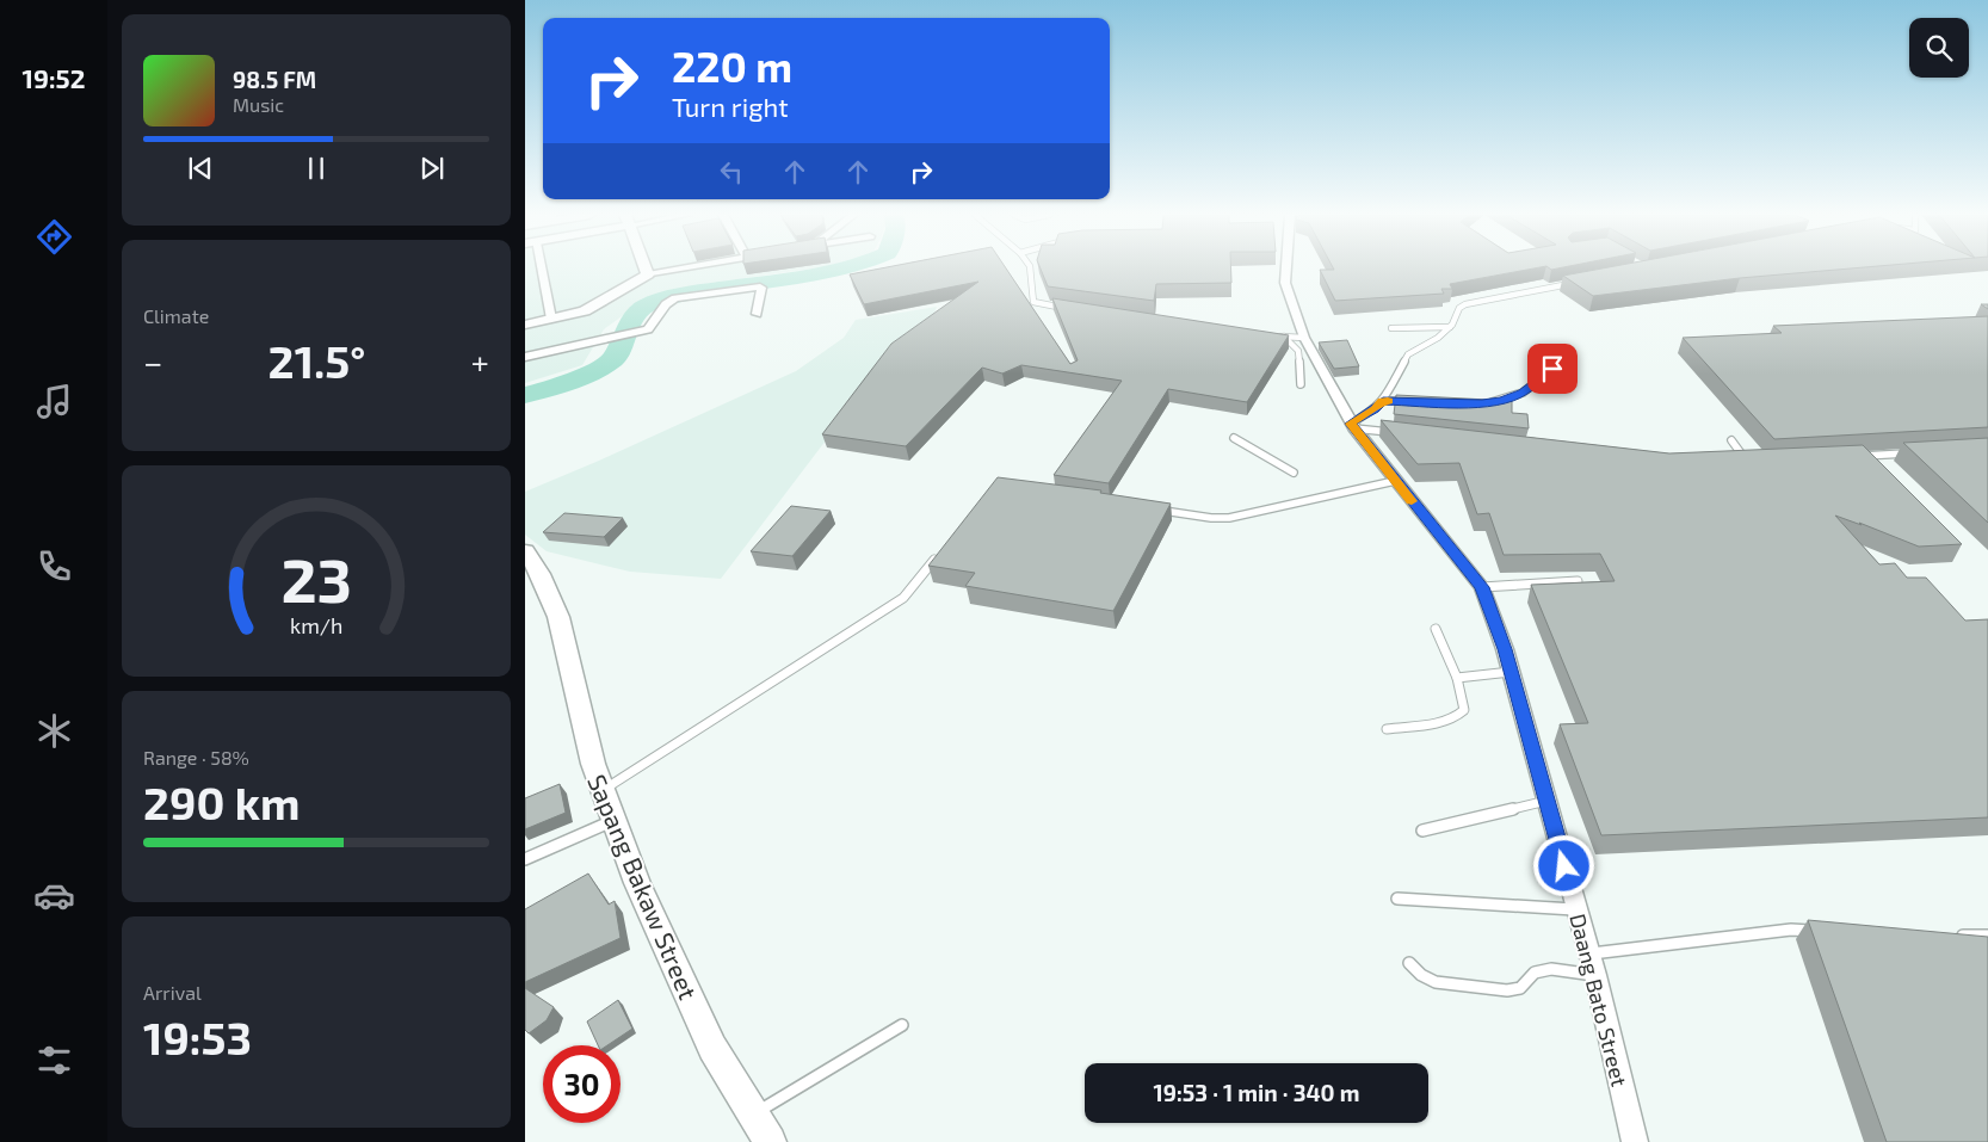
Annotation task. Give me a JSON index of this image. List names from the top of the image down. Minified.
{"streets":{"street":["Sapang Bakaw Street","Daang Bato Street"]},"page":{"tabs":"19:52","turn":["220 m","Turn right"],"song":["98.5 FM","Music"],"tile":["Climate",["Range · 58%","290 km"],["Arrival","19:53"]],"heat":["−","21.5°","+"],"limit":"30","trip":"19:53 · 1 min · 340 m","gauge":["23","km/h"]}}
